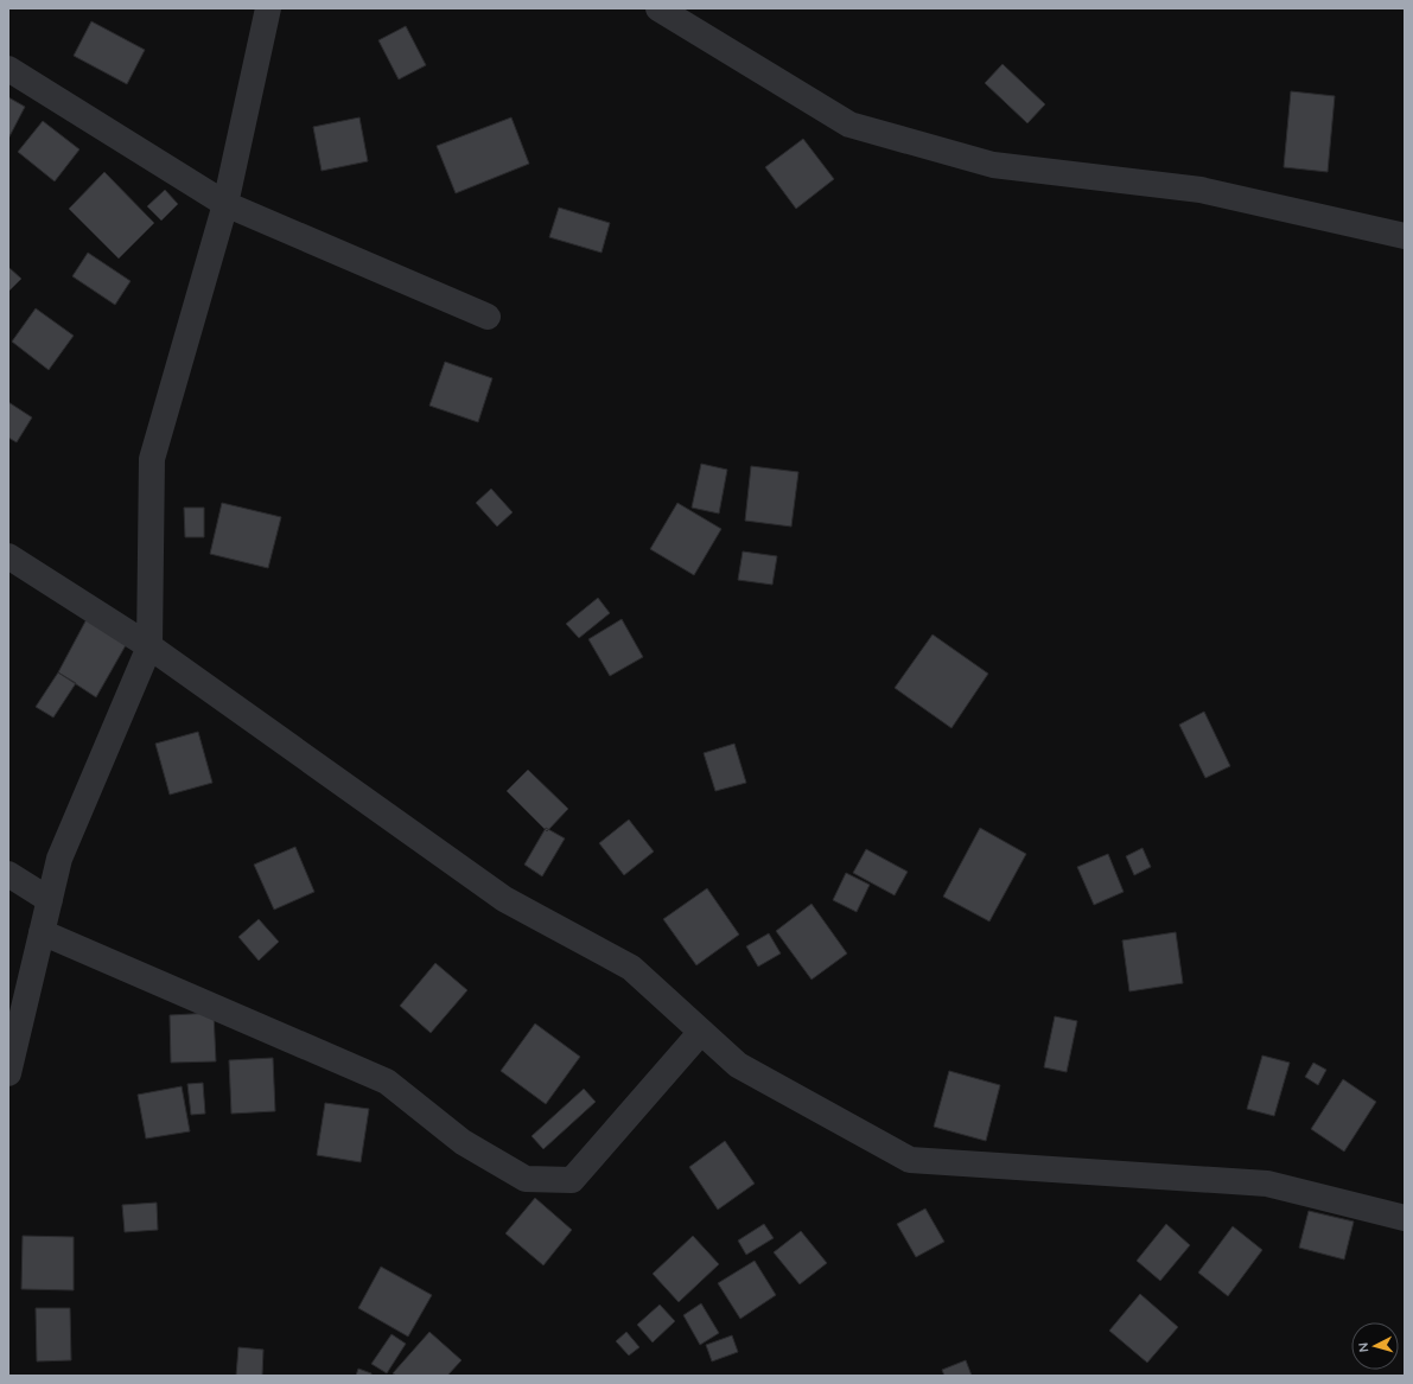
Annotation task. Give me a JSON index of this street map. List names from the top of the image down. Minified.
{"north":"left"}
